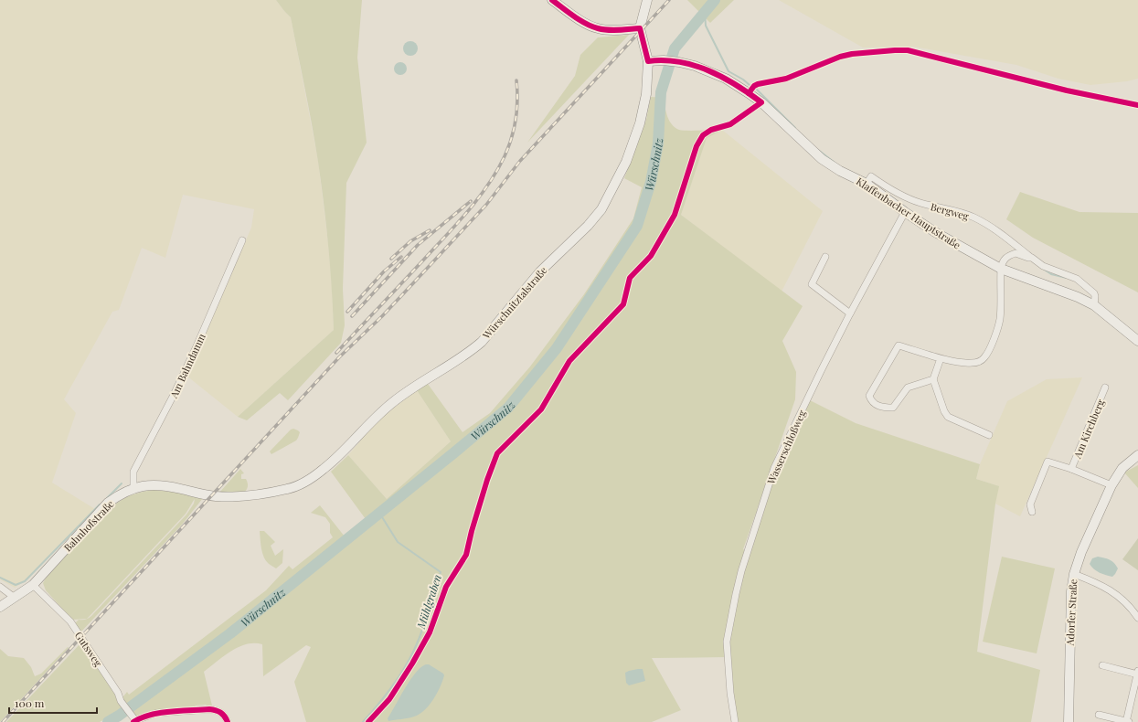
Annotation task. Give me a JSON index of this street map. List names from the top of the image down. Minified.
{"streets":{"main road":["Klaffenbacher Hauptstraße","Würschnitztalstraße","Bahnhofstraße","Adorfer Straße"],"street":["Bergweg","Am Bahndamm","Am Kirchberg","Wasserschloßweg","Gutsweg"]},"crossings":[["Bergweg","Klaffenbacher Hauptstraße"],["Klaffenbacher Hauptstraße","Würschnitztalstraße"],["Klaffenbacher Hauptstraße","Wasserschloßweg"],["Würschnitztalstraße","Bahnhofstraße"],["Am Bahndamm","Bahnhofstraße"],["Am Kirchberg","Adorfer Straße"],["Bahnhofstraße","Gutsweg"]],"water":["Würschnitz","Mühlgraben"],"scale_bar":"100 m"}
